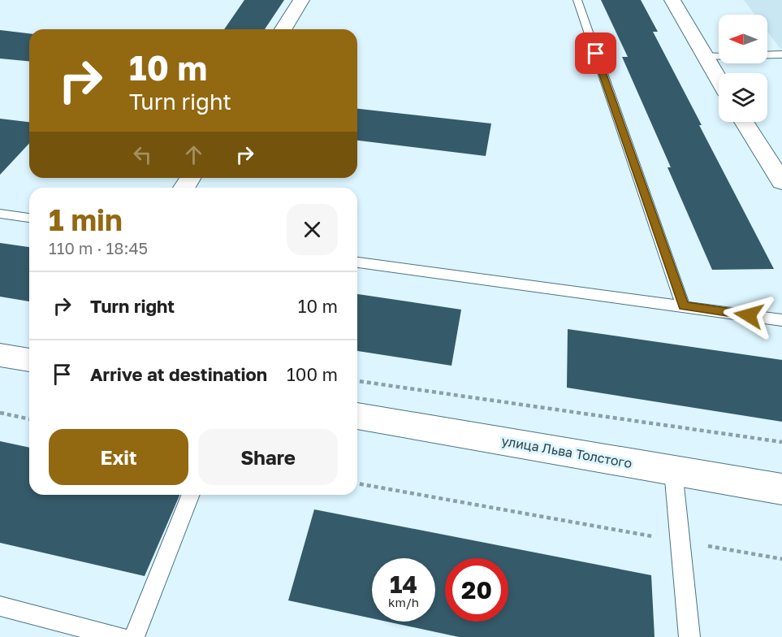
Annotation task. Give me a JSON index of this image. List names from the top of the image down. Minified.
{"streets":{"street":["улица Льва Толстого"]},"north":"left","page":{"turn":["10 m","Turn right"],"heading":["1 min","110 m · 18:45"],"list":[{"name":"Turn right","value":"10 m"},{"name":"Arrive at destination","value":"100 m"}],"buttons":["Exit","Share"],"speed":"14 km/h","limit":"20"}}
